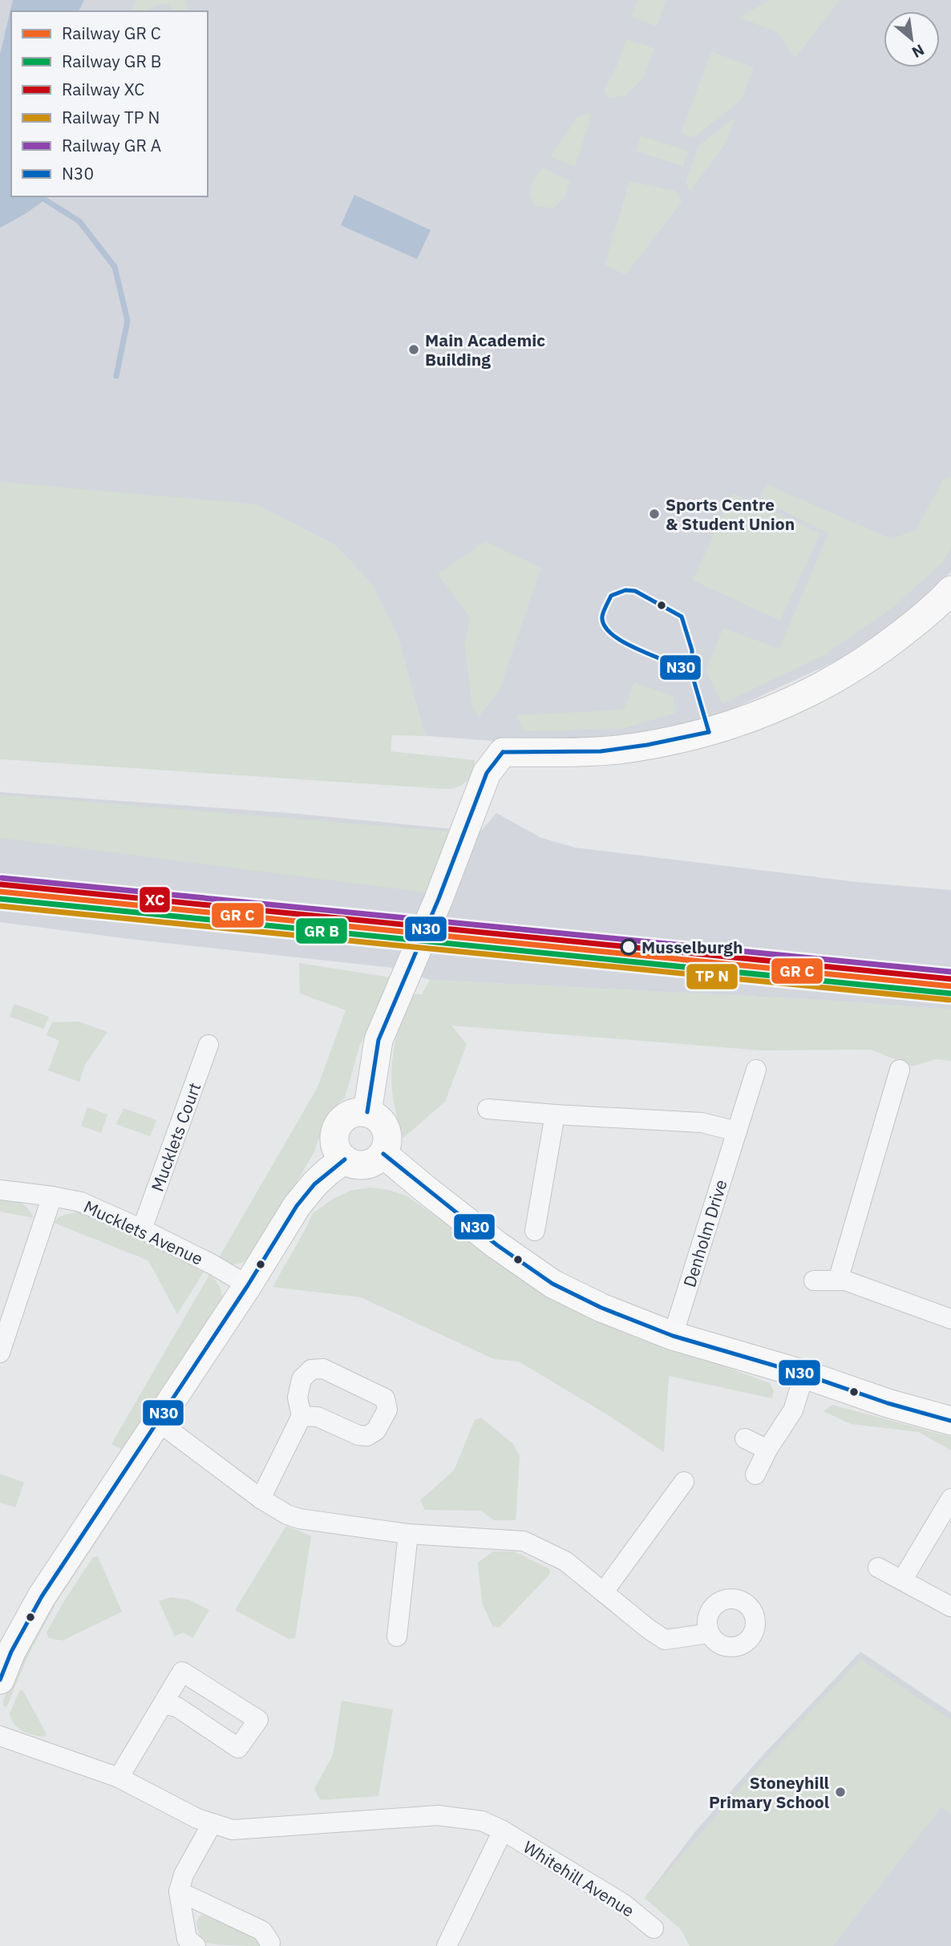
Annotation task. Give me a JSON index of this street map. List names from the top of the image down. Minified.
{"streets":{"street":["Mucklets Court","Mucklets Avenue","Denholm Drive","Whitehill Avenue"]},"crossings":[["Mucklets Court","Mucklets Avenue"]],"places":["Main Academic Building","Sports Centre & Student Union","Musselburgh","Stoneyhill Primary School"],"lines":["transit line N30","rail line XC"],"legend":["Railway GR C","Railway GR B","Railway XC","Railway TP N","Railway GR A","N30"],"north":"bottom right"}
